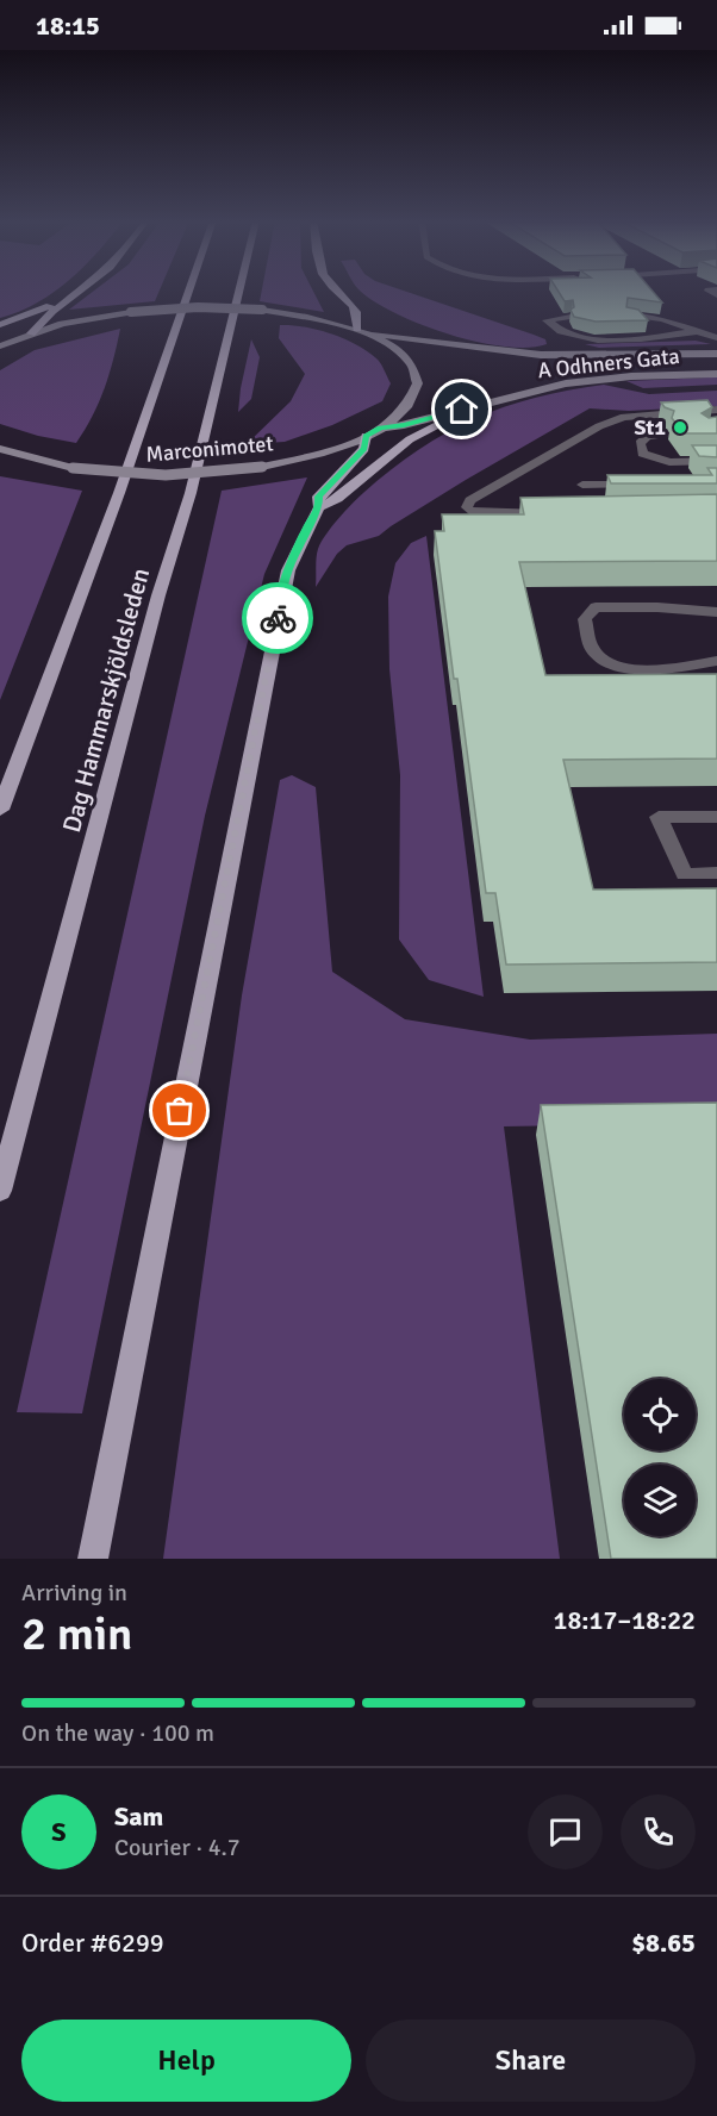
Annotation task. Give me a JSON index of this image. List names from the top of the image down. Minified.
{"streets":{"main road":["Dag Hammarskjöldsleden"],"street":["A Odhners Gata","Marconimotet"]},"crossings":[["A Odhners Gata","Marconimotet"]],"places":["St1"],"page":{"status":"18:15","heading":["2 min","Arriving in","18:17–18:22"],"panel":["Sam","Courier · 4.7","Order #6299","$8.65"],"bar":"On the way · 100 m","round":"S","buttons":["Help","Share"]}}
